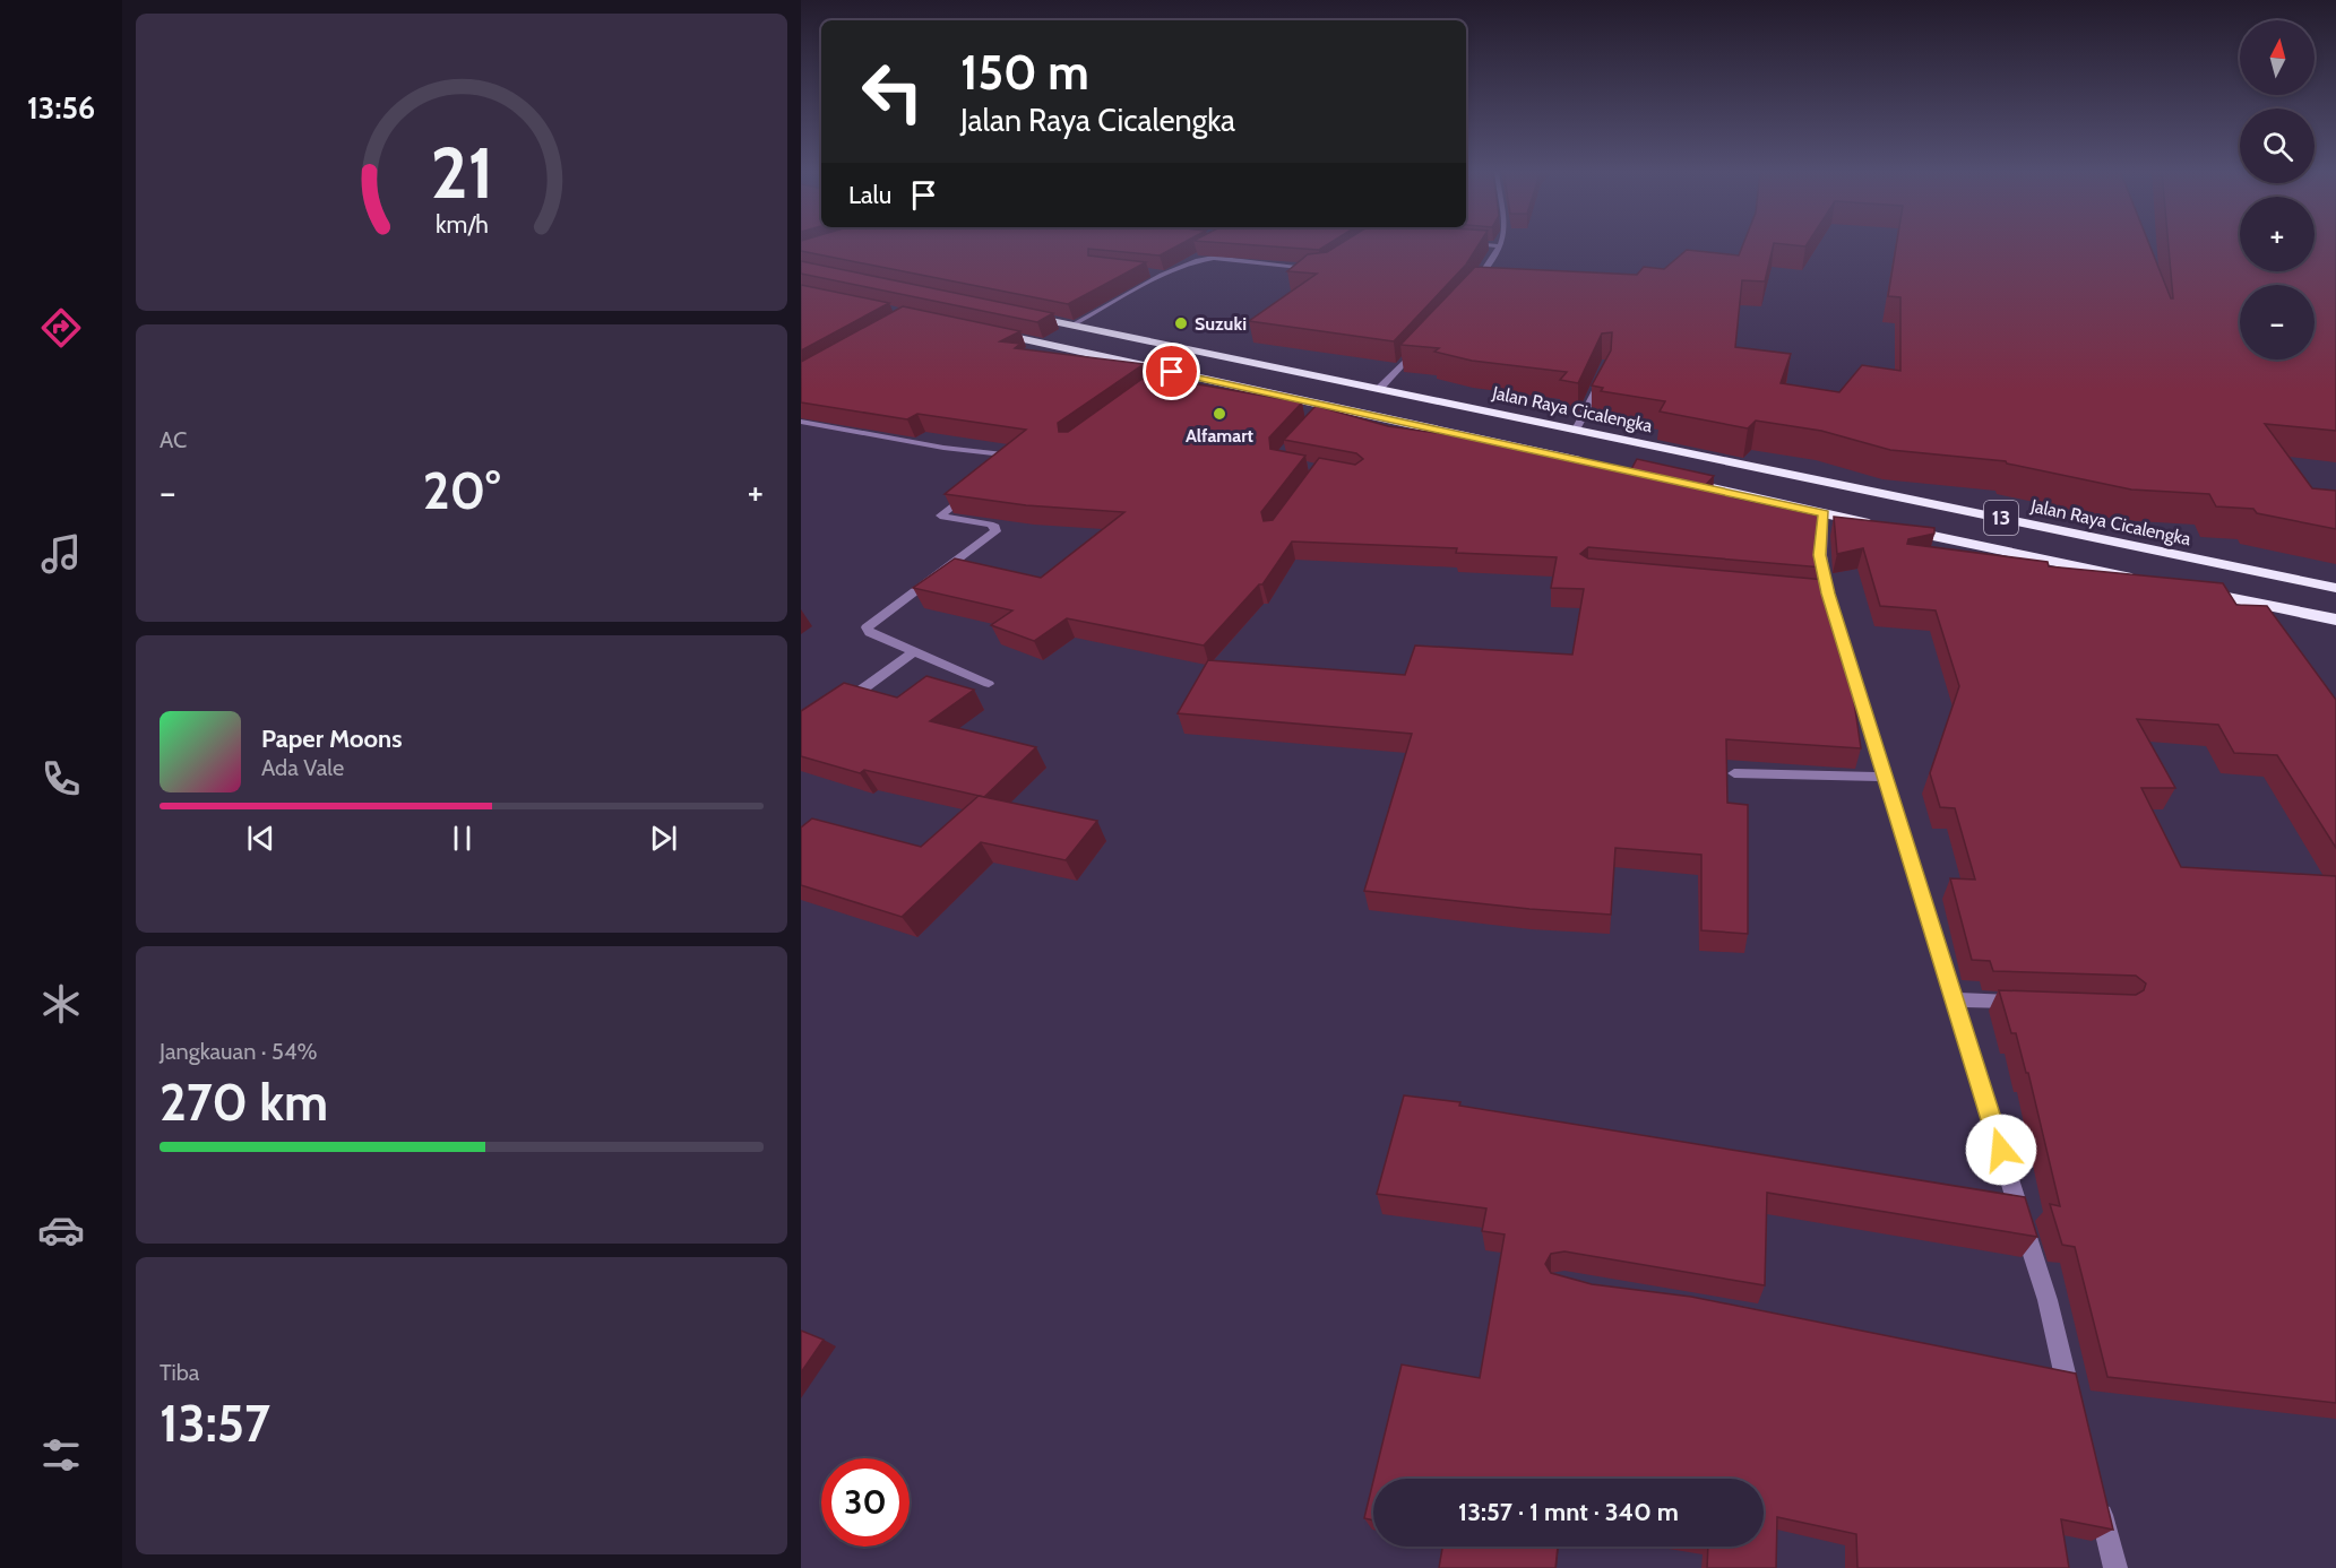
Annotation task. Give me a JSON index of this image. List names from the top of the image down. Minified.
{"streets":{"highway":["Jalan Raya Cicalengka","13"]},"places":["Suzuki","Alfamart"],"north":"top","page":{"tabs":"13:56","map_buttons":["+","−"],"turn":["150 m","Jalan Raya Cicalengka"],"then":"Lalu","tile":["AC",["Jangkauan · 54%","270 km"],["Tiba","13:57"]],"heat":["−","20°","+"],"song":["Paper Moons","Ada Vale"],"limit":"30","trip":"13:57 · 1 mnt · 340 m","gauge":["21","km/h"]}}
